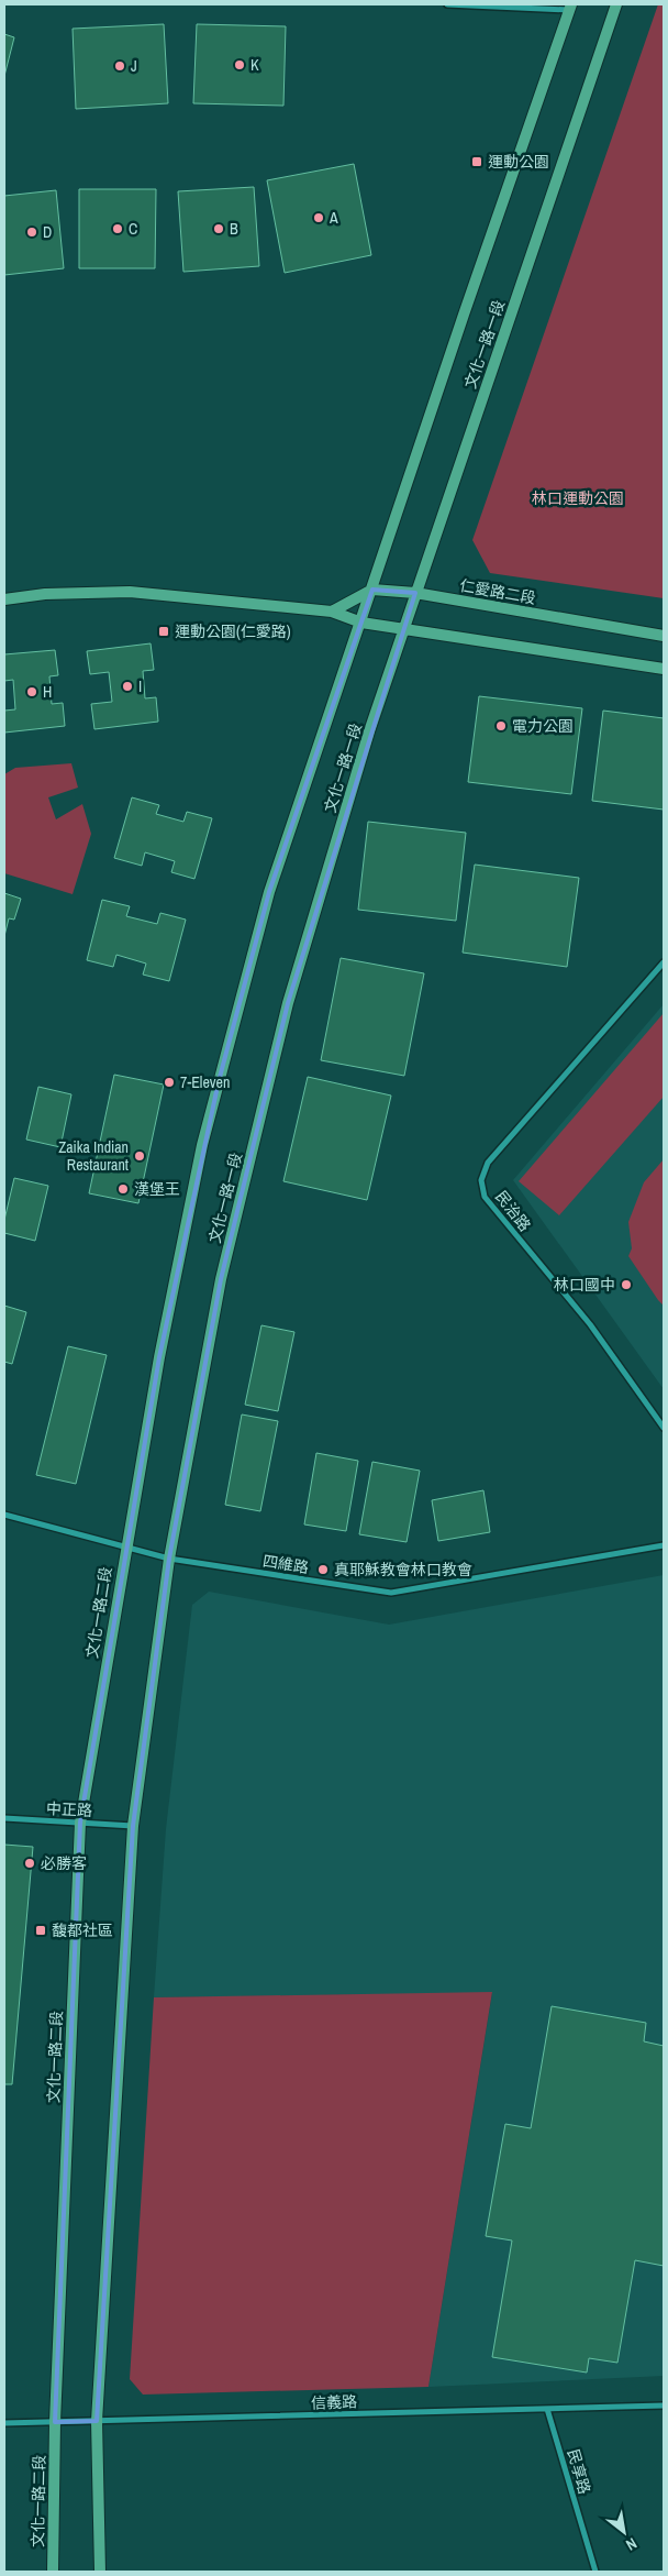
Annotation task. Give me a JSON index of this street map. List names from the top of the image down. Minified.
{"streets":{"main road":["文化一路一段","仁愛路二段","文化一路二段"],"street":["民治路","四維路","中正路","信義路","民享路"]},"crossings":[["文化一路一段","仁愛路二段"],["文化一路一段","四維路"],["文化一路一段","文化一路二段"],["四維路","文化一路二段"],["文化一路二段","中正路"],["文化一路二段","信義路"],["信義路","民享路"]],"parks":["林口運動公園"],"places":{"other":["K","J","A","C","B","D","I","H","電力公園","7-Eleven","Zaika Indian Restaurant","漢堡王","林口國中","真耶穌教會林口教會","必勝客"],"transit":["運動公園","運動公園(仁愛路)","馥都社區"]},"north":"bottom right"}
